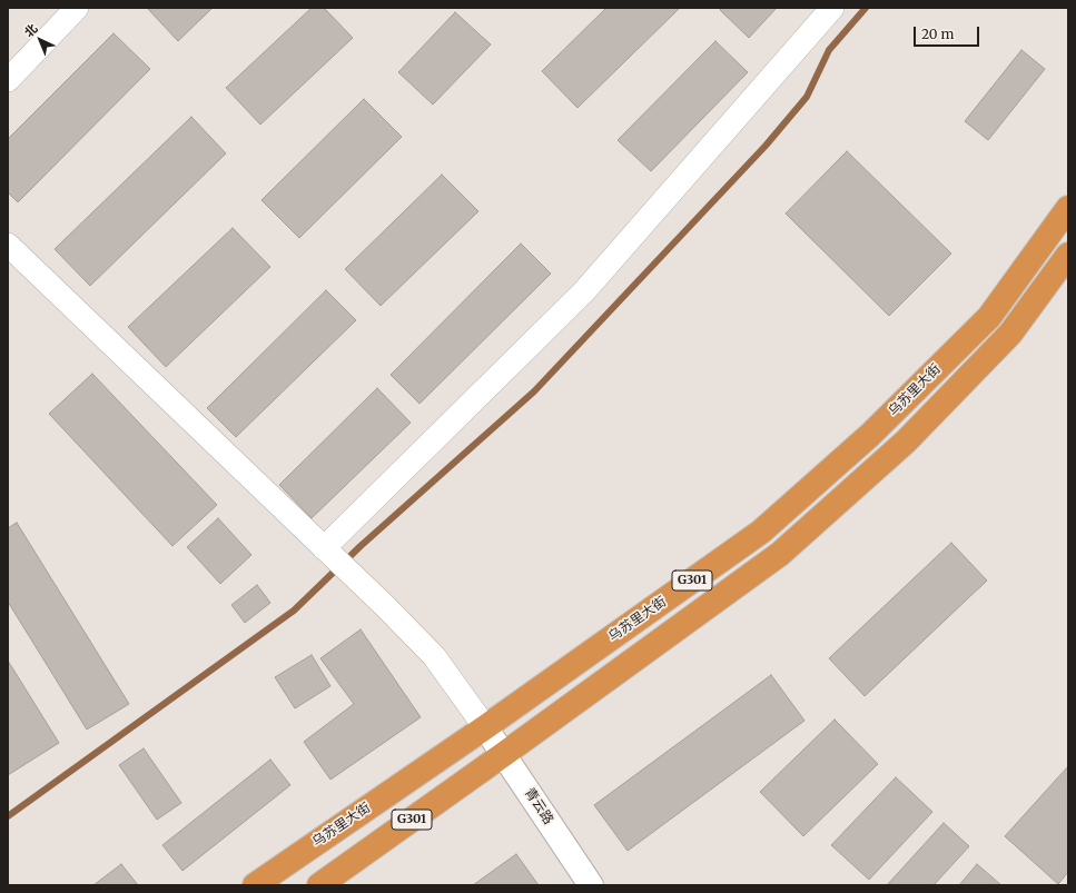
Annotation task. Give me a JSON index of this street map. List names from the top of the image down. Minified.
{"streets":{"highway":["乌苏里大街","G301"],"main road":["青云路"]},"crossings":[["乌苏里大街","青云路"],["G301","青云路"]],"scale_bar":"20 m","north":"top left"}
